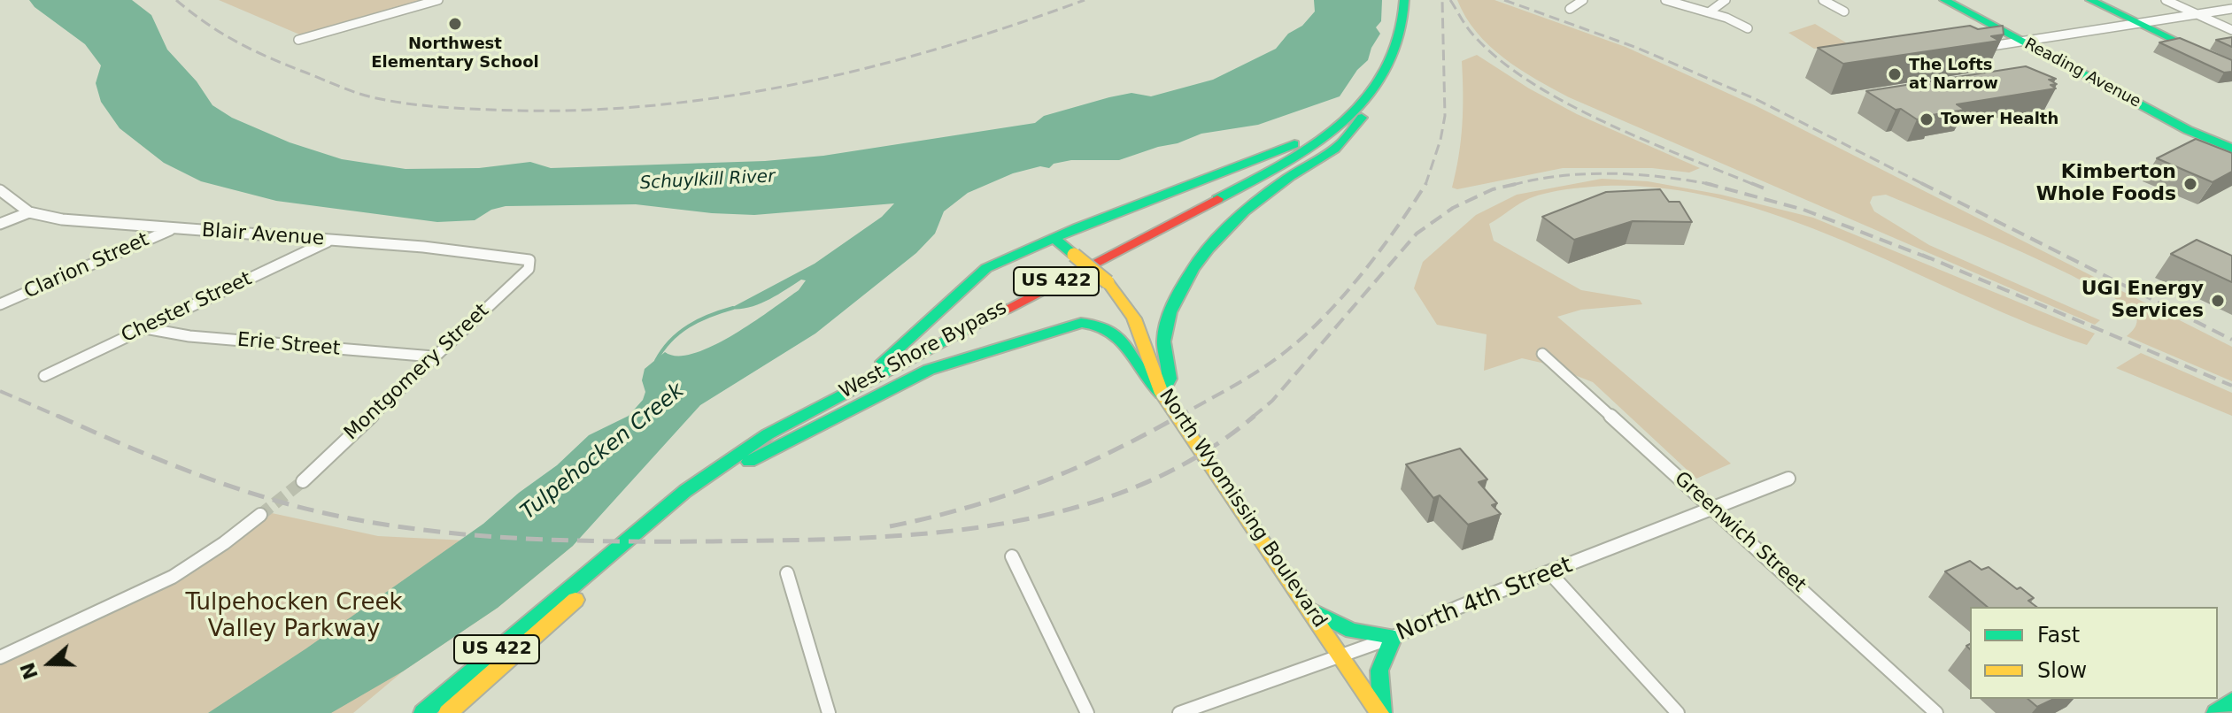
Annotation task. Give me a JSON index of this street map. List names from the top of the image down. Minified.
{"streets":{"main road":["Reading Avenue","US 422","West Shore Bypass","North Wyomissing Boulevard"],"street":["Blair Avenue","Clarion Street","Chester Street","Erie Street","Montgomery Street","Greenwich Street","North 4th Street"]},"crossings":[["Blair Avenue","Clarion Street"],["Blair Avenue","Chester Street"],["Blair Avenue","Montgomery Street"],["Chester Street","Erie Street"],["Erie Street","Montgomery Street"],["North Wyomissing Boulevard","North 4th Street"],["Greenwich Street","North 4th Street"]],"water":["Schuylkill River","Tulpehocken Creek"],"parks":["Tulpehocken Creek Valley Parkway"],"places":["Northwest Elementary School","The Lofts at Narrow","Tower Health","Kimberton Whole Foods","UGI Energy Services"],"legend":["Fast","Slow"],"north":"left"}
